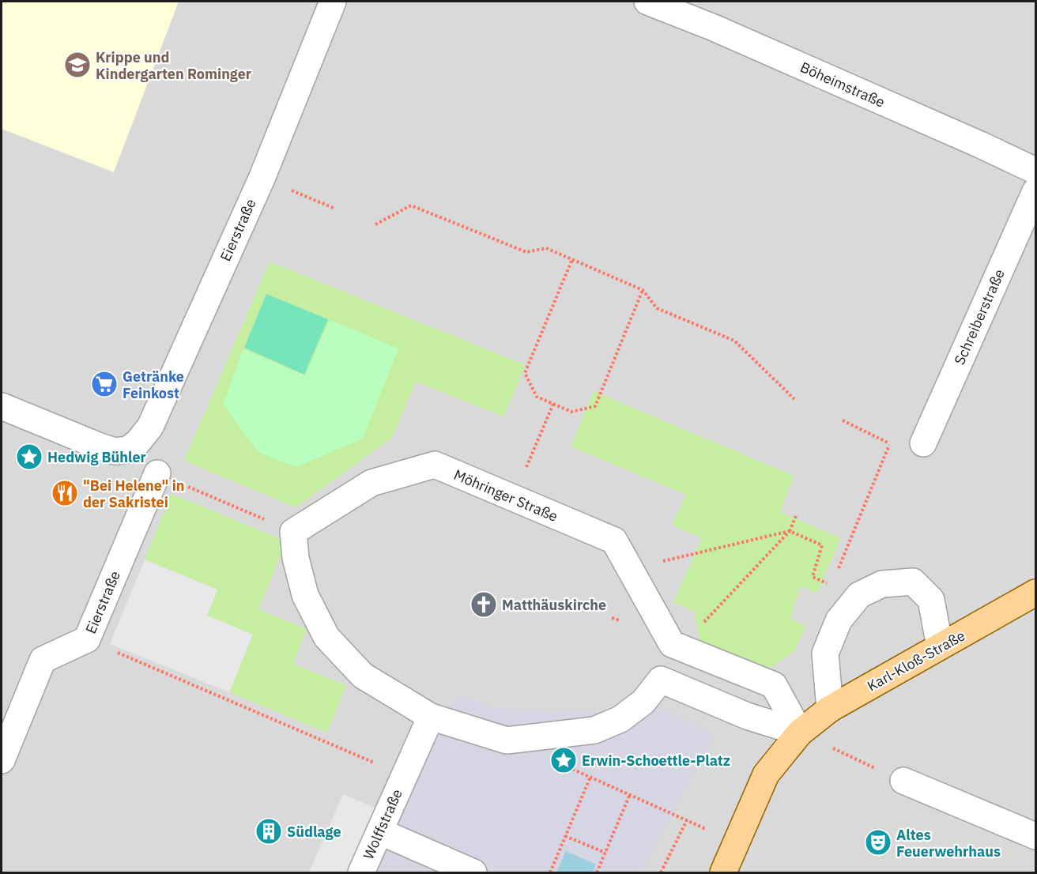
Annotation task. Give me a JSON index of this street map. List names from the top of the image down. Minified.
{"streets":{"main road":["Karl-Kloß-Straße"],"street":["Böheimstraße","Eierstraße","Schreiberstraße","Möhringer Straße","Wolffstraße"]},"places":{"school or university":["Krippe und Kindergarten Rominger"],"supermarket":["Getränke Feinkost"],"place":["Hedwig Bühler","Erwin-Schoettle-Platz"],"restaurant":["\"Bei Helene\" in der Sakristei"],"church":["Matthäuskirche"],"building":["Südlage"],"theatre":["Altes Feuerwehrhaus"]}}
